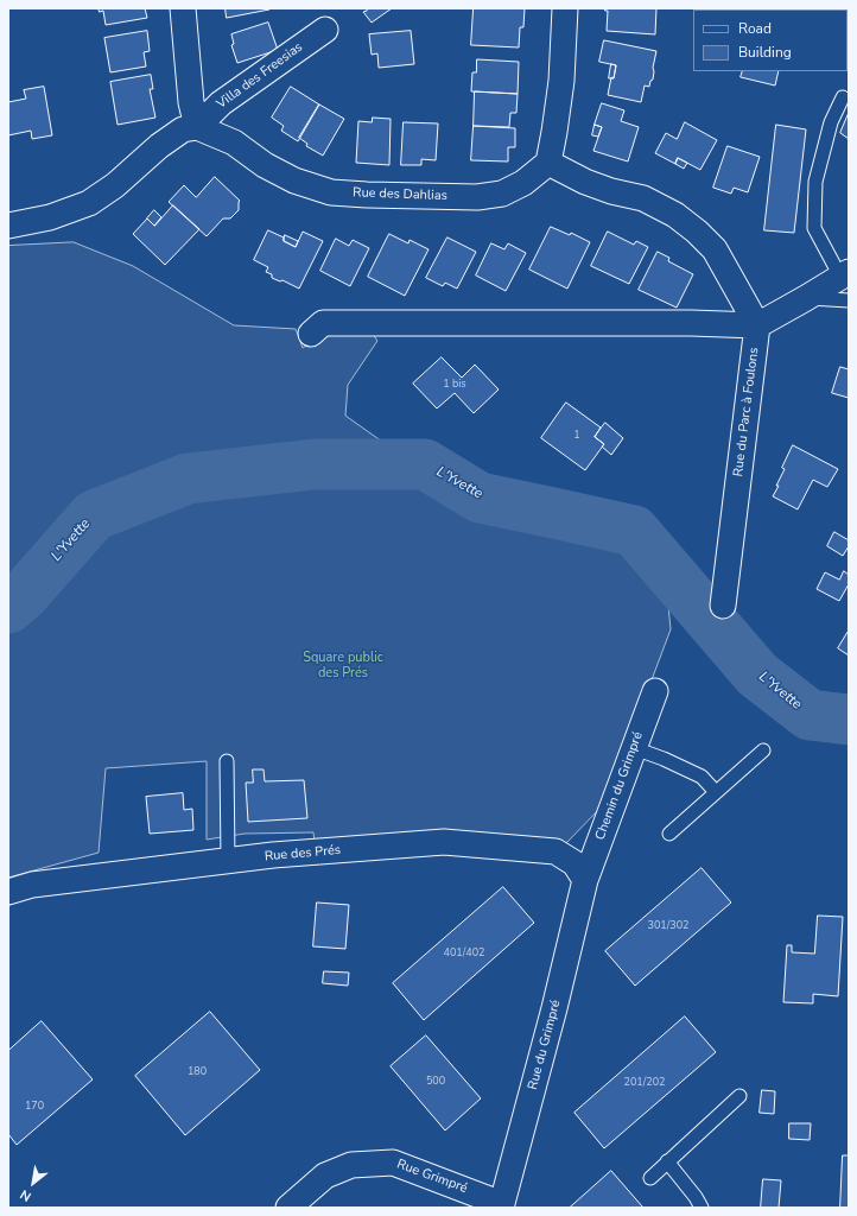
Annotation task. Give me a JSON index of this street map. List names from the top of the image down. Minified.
{"streets":{"street":["Villa des Freesias","Rue des Dahlias","Rue du Parc à Foulons","Chemin du Grimpré","Rue des Prés","Rue du Grimpré","Rue Grimpré"]},"crossings":[["Villa des Freesias","Rue des Dahlias"],["Chemin du Grimpré","Rue des Prés"],["Chemin du Grimpré","Rue du Grimpré"],["Rue des Prés","Rue du Grimpré"],["Rue du Grimpré","Rue Grimpré"]],"water":["L'Yvette"],"parks":["Square public des Prés"],"house_numbers":["1 bis","1","301/302","401/402","180","500","201/202","170"],"legend":["Road","Building"],"north":"bottom left"}
